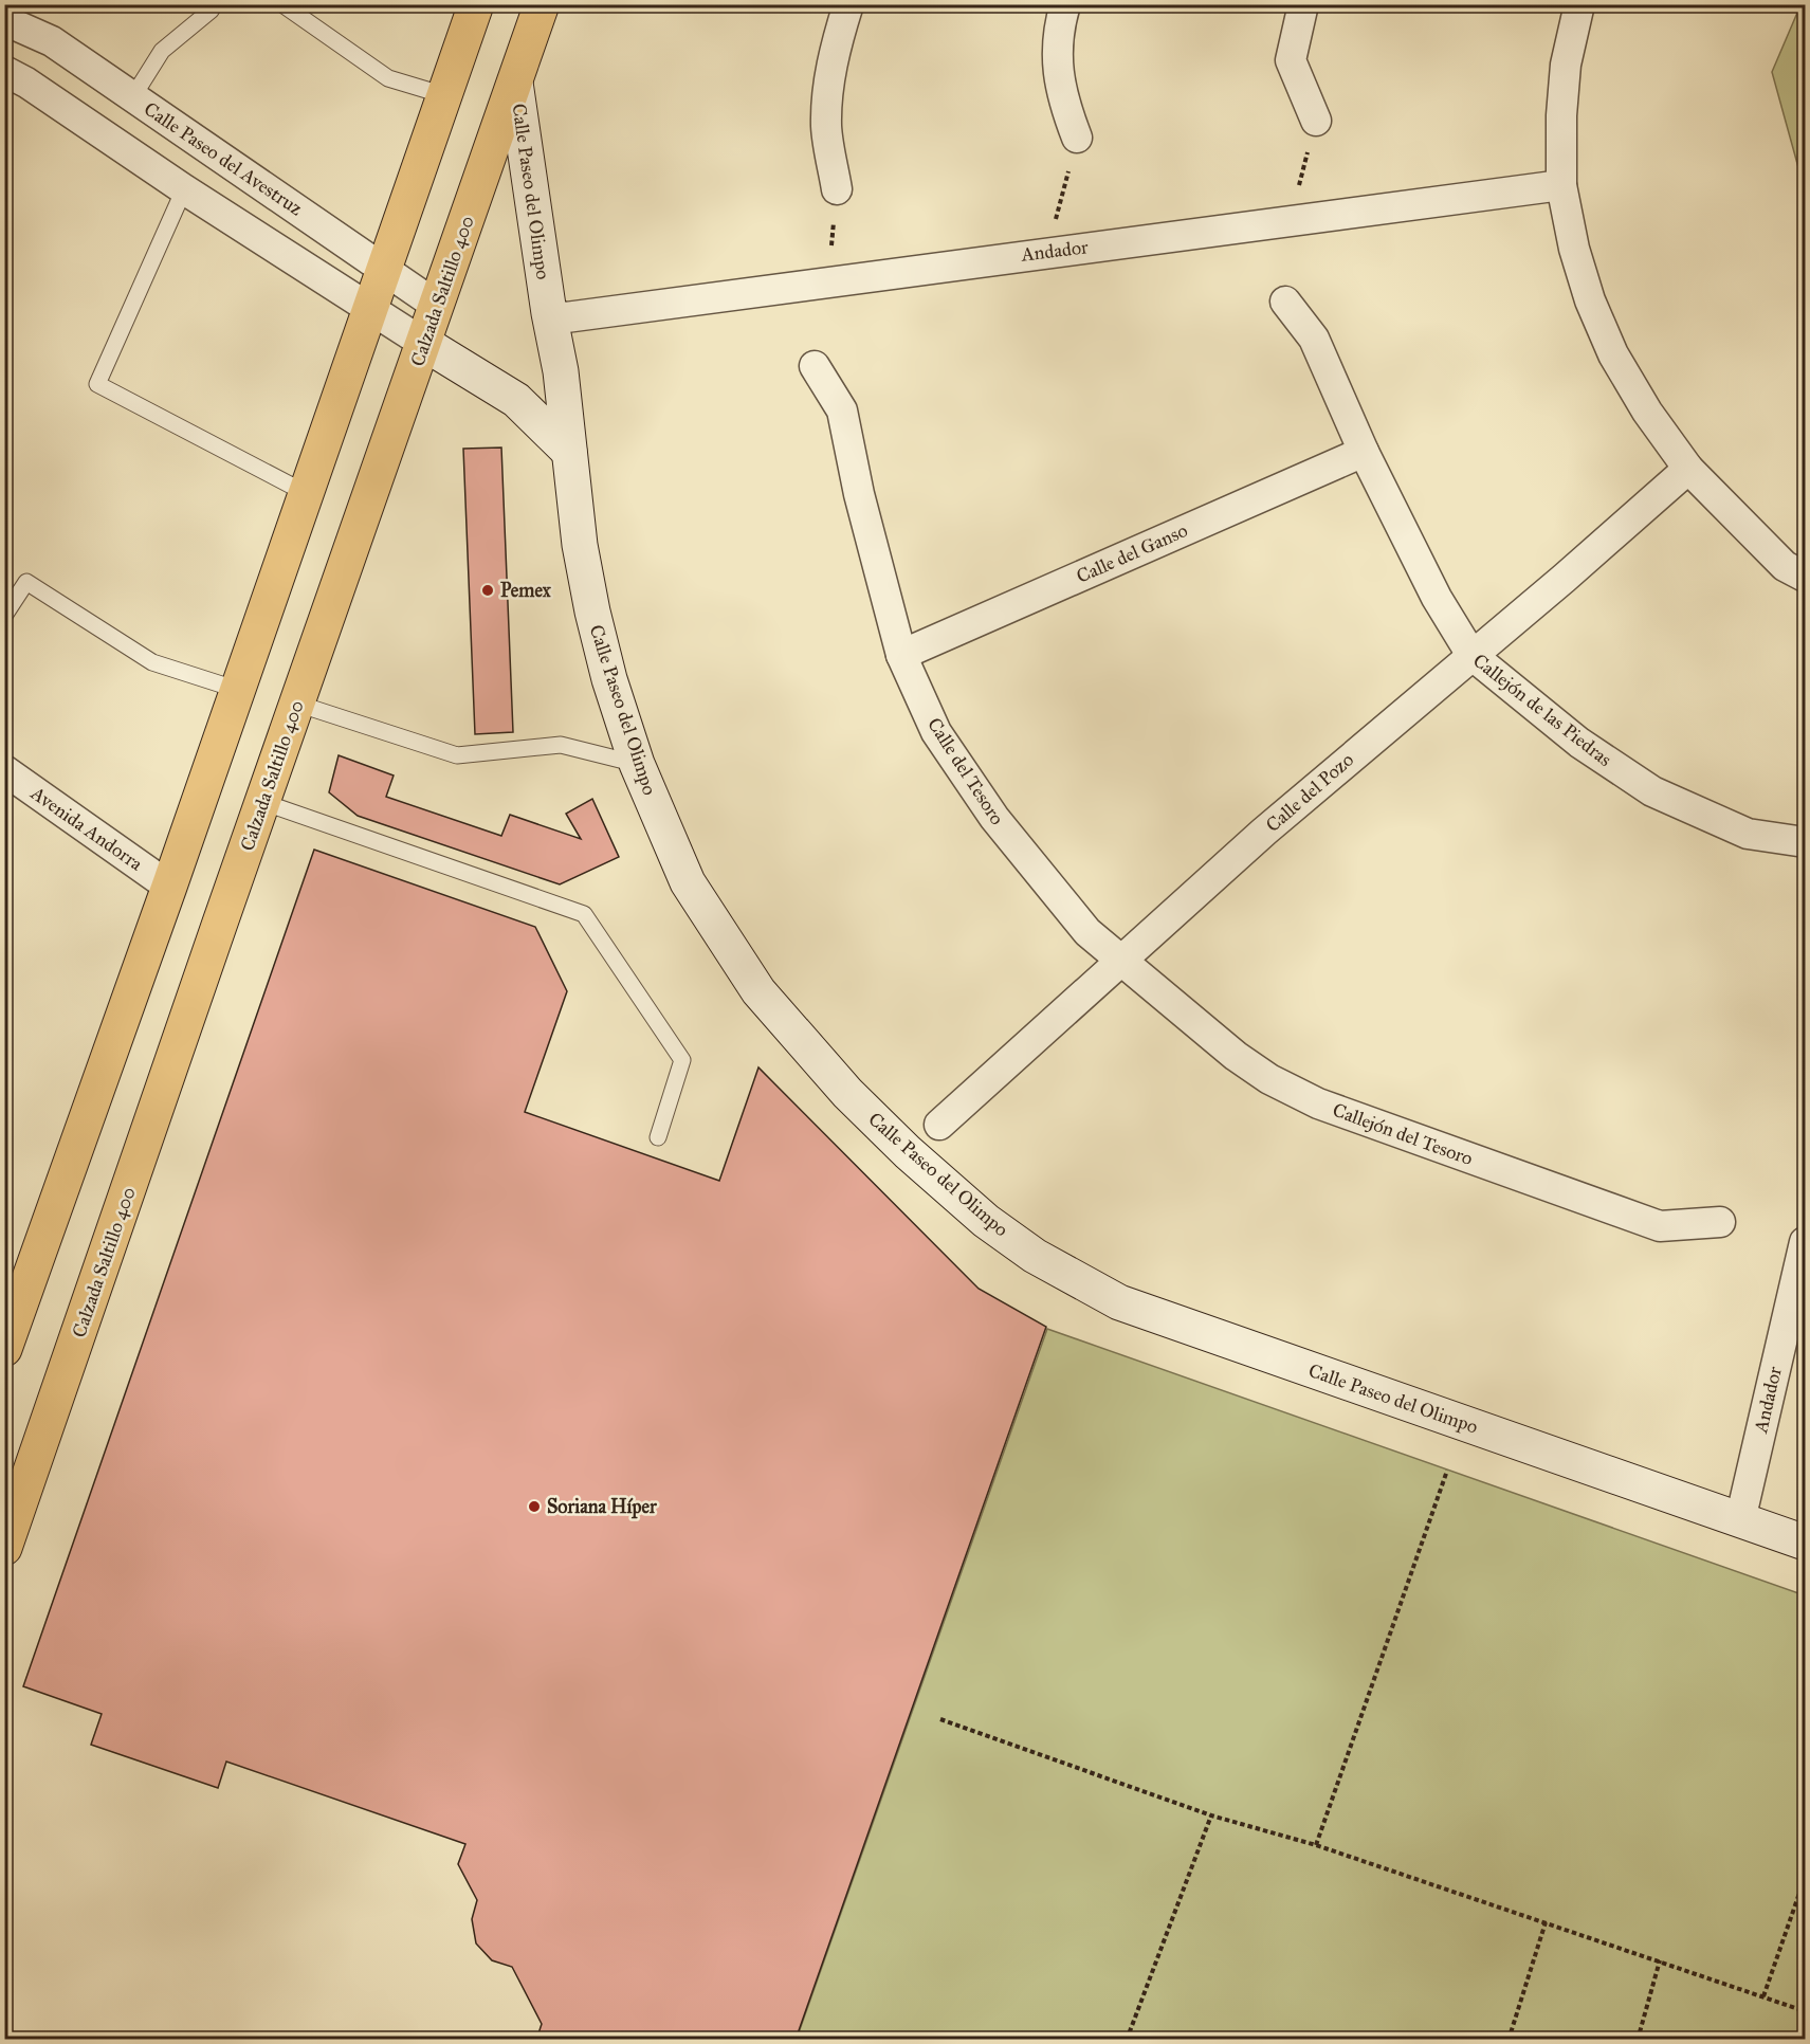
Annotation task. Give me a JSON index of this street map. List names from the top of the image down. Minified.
{"streets":{"main road":["Calle Paseo del Olimpo","Calzada Saltillo 400"],"street":["Calle Paseo del Avestruz","Andador","Calle del Ganso","Callejón de las Piedras","Calle del Tesoro","Calle del Pozo","Avenida Andorra","Callejón del Tesoro"]},"crossings":[["Calle Paseo del Avestruz","Calzada Saltillo 400"],["Calle Paseo del Olimpo","Andador"],["Calle Paseo del Olimpo","Calzada Saltillo 400"],["Calle del Ganso","Callejón de las Piedras"],["Calle del Ganso","Calle del Tesoro"],["Callejón de las Piedras","Calle del Pozo"],["Calle del Tesoro","Calle del Pozo"],["Calle del Tesoro","Callejón del Tesoro"],["Calle del Pozo","Callejón del Tesoro"]],"places":["Pemex","Soriana Híper"]}
